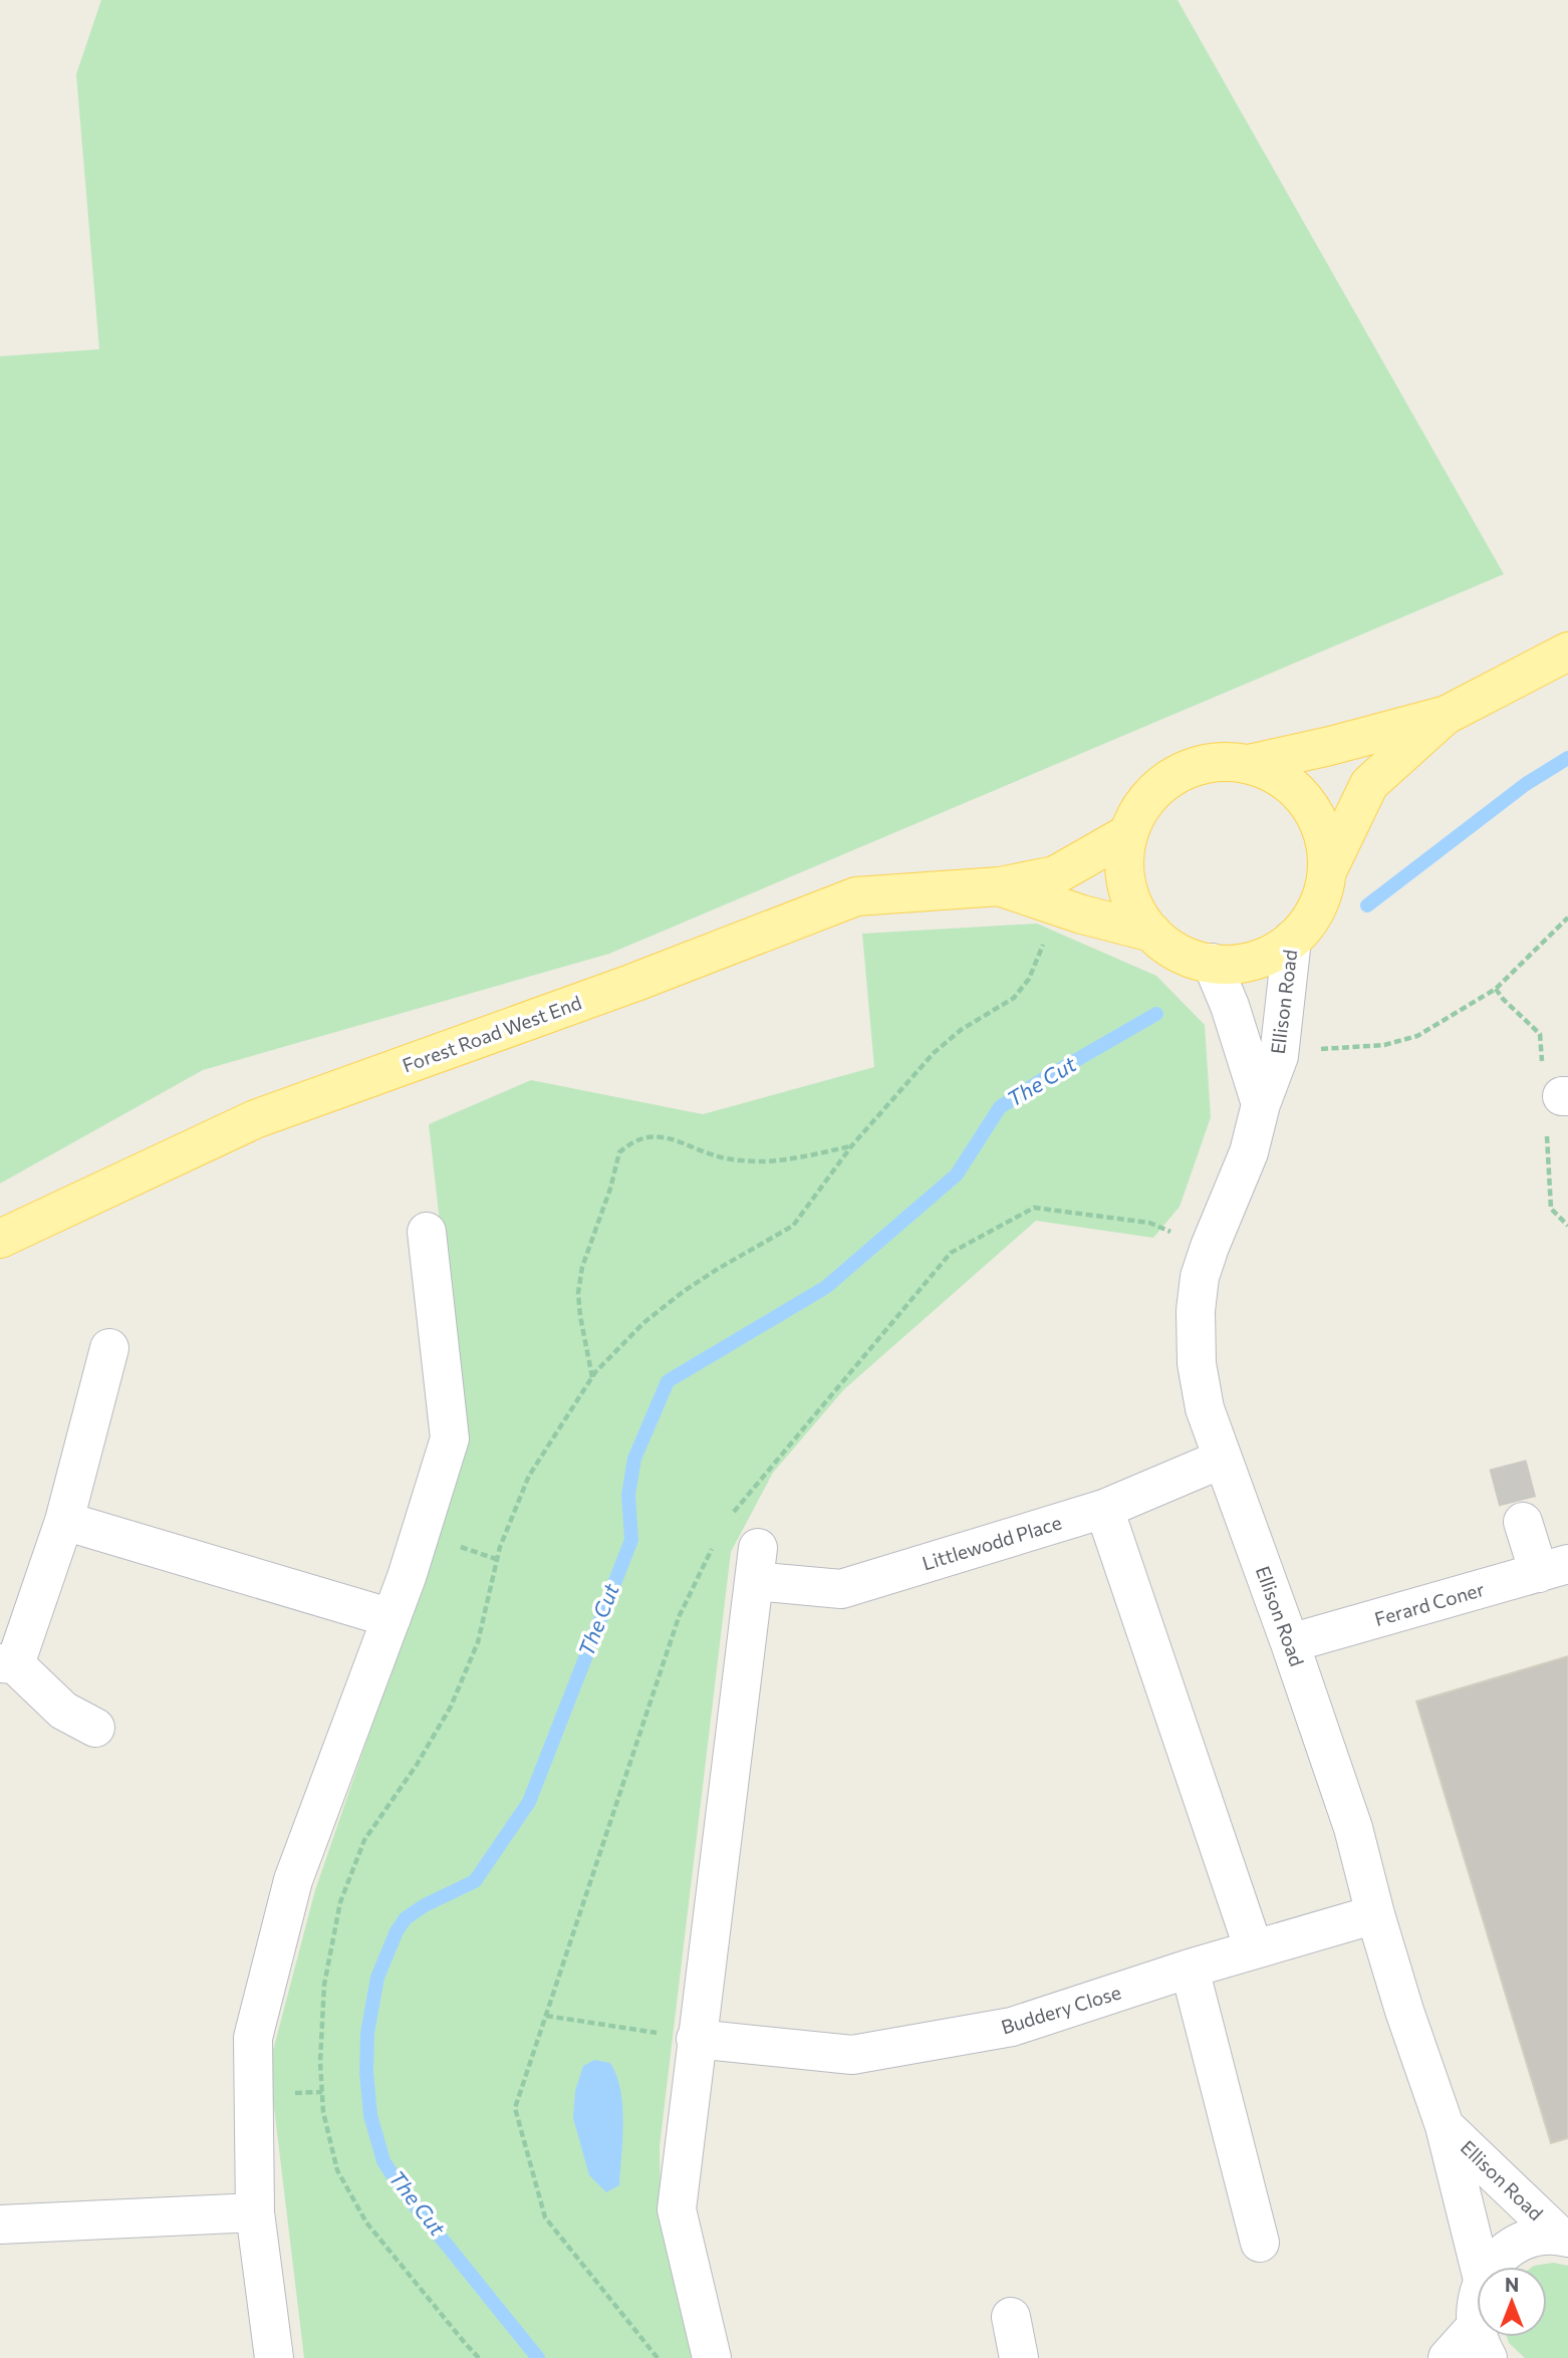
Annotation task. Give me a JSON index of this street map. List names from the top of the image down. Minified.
{"streets":{"main road":["Forest Road West End"],"street":["Ellison Road","Littlewodd Place","Ferard Coner","Buddery Close"]},"crossings":[["Ellison Road","Forest Road West End"],["Ellison Road","Littlewodd Place"],["Ellison Road","Ferard Coner"],["Ellison Road","Buddery Close"],["Littlewodd Place","Buddery Close"]],"water":["The Cut"],"north":"top"}
